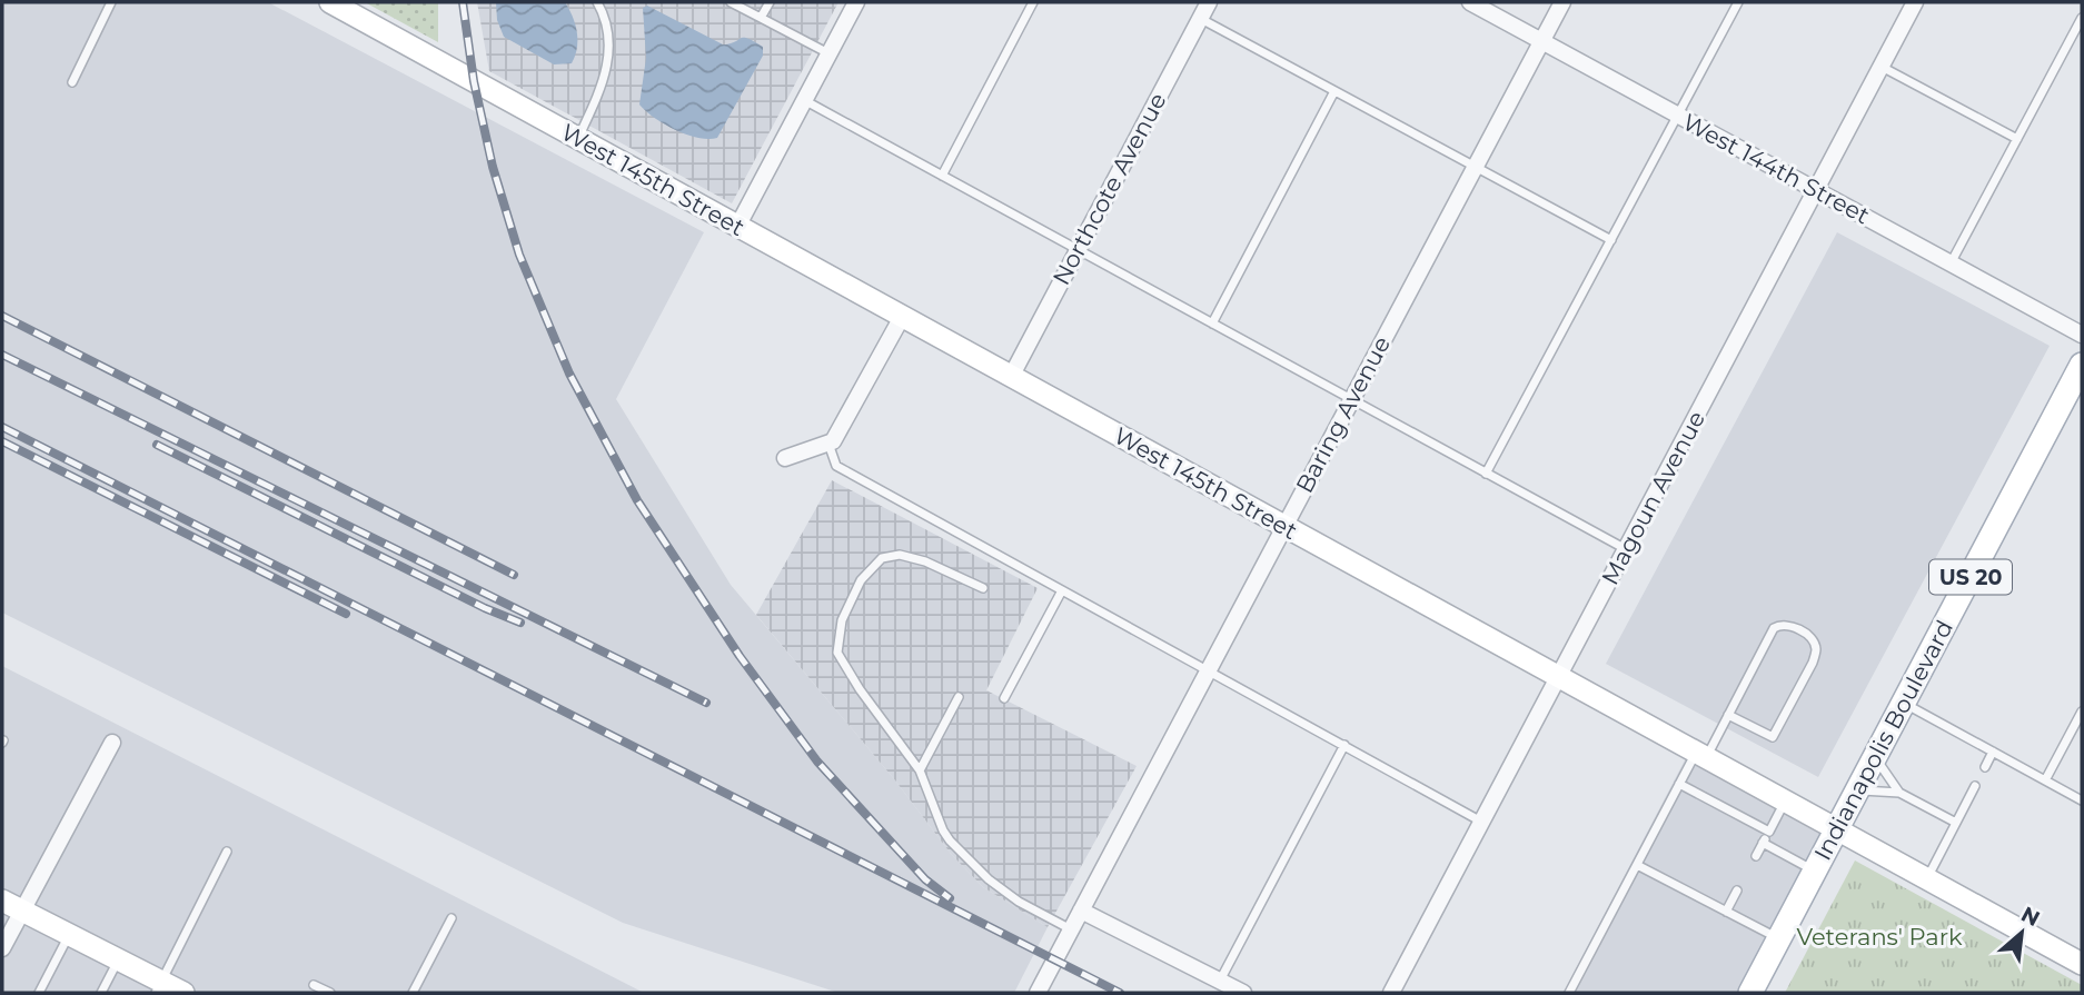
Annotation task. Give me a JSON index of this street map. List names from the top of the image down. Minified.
{"streets":{"main road":["US 20","Indianapolis Boulevard"],"street":["West 144th Street","West 145th Street","Northcote Avenue","Baring Avenue","Magoun Avenue"]},"crossings":[["West 144th Street","Baring Avenue"],["West 144th Street","Magoun Avenue"],["West 145th Street","Northcote Avenue"],["West 145th Street","Baring Avenue"],["West 145th Street","Magoun Avenue"],["West 145th Street","Indianapolis Boulevard"]],"parks":["Veterans' Park"],"north":"top right"}
